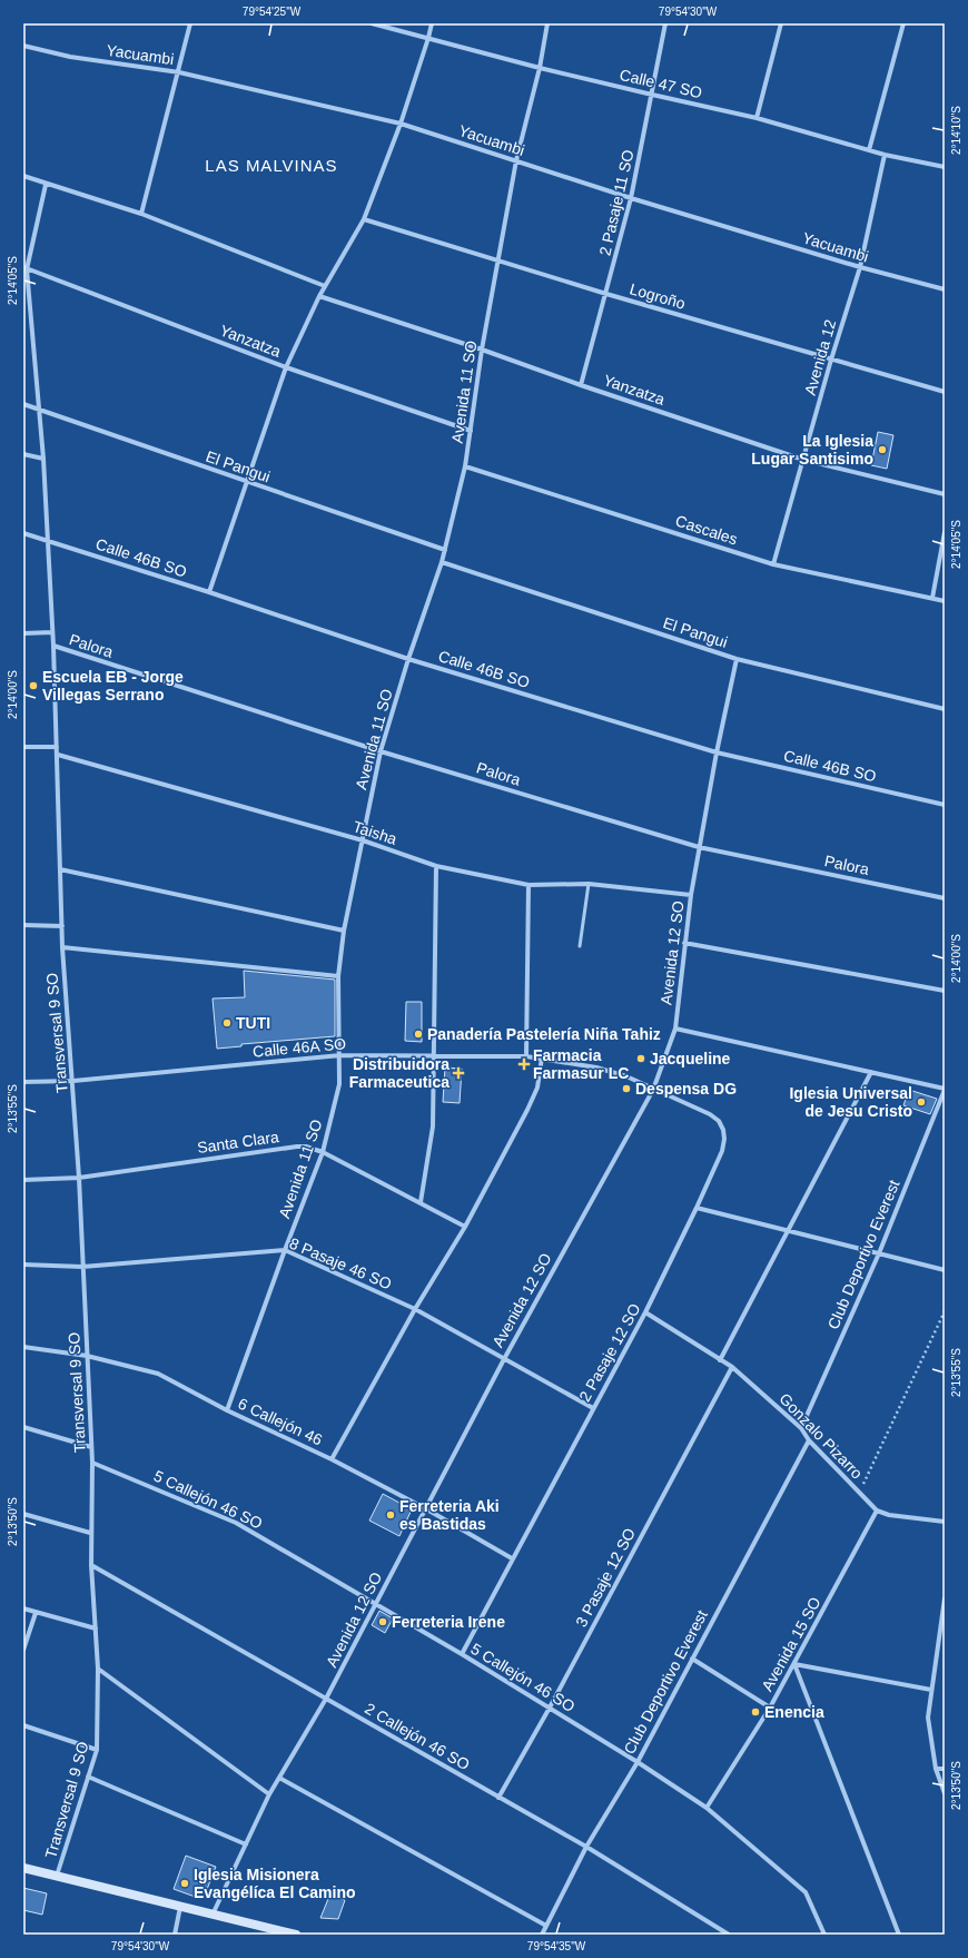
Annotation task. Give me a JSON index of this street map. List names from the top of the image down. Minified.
{"streets":{"street":["Yacuambi","Calle 47 SO","2 Pasaje 11 SO","Logroño","Yanzatza","Avenida 12","Avenida 11 SO","El Pangui","Cascales","Calle 46B SO","Palora","Taisha","Avenida 12 SO","Transversal 9 SO","Calle 46A SO","Santa Clara","Club Deportivo Everest","8 Pasaje 46 SO","2 Pasaje 12 SO","6 Callejón 46","Gonzalo Pizarro","5 Callejón 46 SO","3 Pasaje 12 SO","Avenida 15 SO","2 Callejón 46 SO"]},"crossings":[["Yacuambi","2 Pasaje 11 SO"],["Yacuambi","Avenida 12"],["Yacuambi","Avenida 11 SO"],["Calle 47 SO","2 Pasaje 11 SO"],["Calle 47 SO","Avenida 12"],["Calle 47 SO","Avenida 11 SO"],["2 Pasaje 11 SO","Logroño"],["2 Pasaje 11 SO","Yanzatza"],["Logroño","Avenida 12"],["Logroño","Avenida 11 SO"],["Yanzatza","Avenida 12"],["Yanzatza","Avenida 11 SO"],["Yanzatza","Transversal 9 SO"],["Avenida 12","Cascales"],["Avenida 11 SO","El Pangui"],["Avenida 11 SO","Cascales"],["Avenida 11 SO","Calle 46B SO"],["Avenida 11 SO","Palora"],["Avenida 11 SO","Taisha"],["Avenida 11 SO","Calle 46A SO"],["Avenida 11 SO","Santa Clara"],["Avenida 11 SO","8 Pasaje 46 SO"],["Avenida 11 SO","6 Callejón 46"],["El Pangui","Avenida 12 SO"],["El Pangui","Transversal 9 SO"],["Calle 46B SO","Avenida 12 SO"],["Calle 46B SO","Transversal 9 SO"],["Palora","Avenida 12 SO"],["Palora","Transversal 9 SO"],["Taisha","Avenida 12 SO"],["Taisha","Transversal 9 SO"],["Avenida 12 SO","Calle 46A SO"],["Avenida 12 SO","8 Pasaje 46 SO"],["Avenida 12 SO","2 Pasaje 12 SO"],["Avenida 12 SO","6 Callejón 46"],["Avenida 12 SO","5 Callejón 46 SO"],["Avenida 12 SO","2 Callejón 46 SO"],["Transversal 9 SO","Calle 46A SO"],["Transversal 9 SO","Santa Clara"],["Transversal 9 SO","8 Pasaje 46 SO"],["Transversal 9 SO","6 Callejón 46"],["Transversal 9 SO","5 Callejón 46 SO"],["Transversal 9 SO","2 Callejón 46 SO"],["Calle 46A SO","2 Pasaje 12 SO"],["Club Deportivo Everest","Gonzalo Pizarro"],["Club Deportivo Everest","5 Callejón 46 SO"],["Club Deportivo Everest","2 Callejón 46 SO"],["8 Pasaje 46 SO","2 Pasaje 12 SO"],["2 Pasaje 12 SO","6 Callejón 46"],["2 Pasaje 12 SO","Gonzalo Pizarro"],["2 Pasaje 12 SO","5 Callejón 46 SO"],["Gonzalo Pizarro","3 Pasaje 12 SO"],["Gonzalo Pizarro","Avenida 15 SO"],["5 Callejón 46 SO","3 Pasaje 12 SO"],["5 Callejón 46 SO","Avenida 15 SO"],["3 Pasaje 12 SO","2 Callejón 46 SO"]],"districts":["LAS MALVINAS"],"places":{"other":["La Iglesia Lugar Santisimo","Escuela EB - Jorge Villegas Serrano","TUTI","Panadería Pastelería Niña Tahiz","Jacqueline","Despensa DG","Iglesia Universal de Jesu Cristo","Ferreteria Aki es Bastidas","Ferreteria Irene","Enencia","Iglesia Misionera Evangélíca El Camino"],"health":["Farmacia Farmasur LC","Distribuidora Farmaceutica"]},"coordinates":["79°54'25\"W","79°54'30\"W","2°14'10\"S","2°14'05\"S","2°14'00\"S","2°13'55\"S","2°13'50\"S","79°54'35\"W"]}
